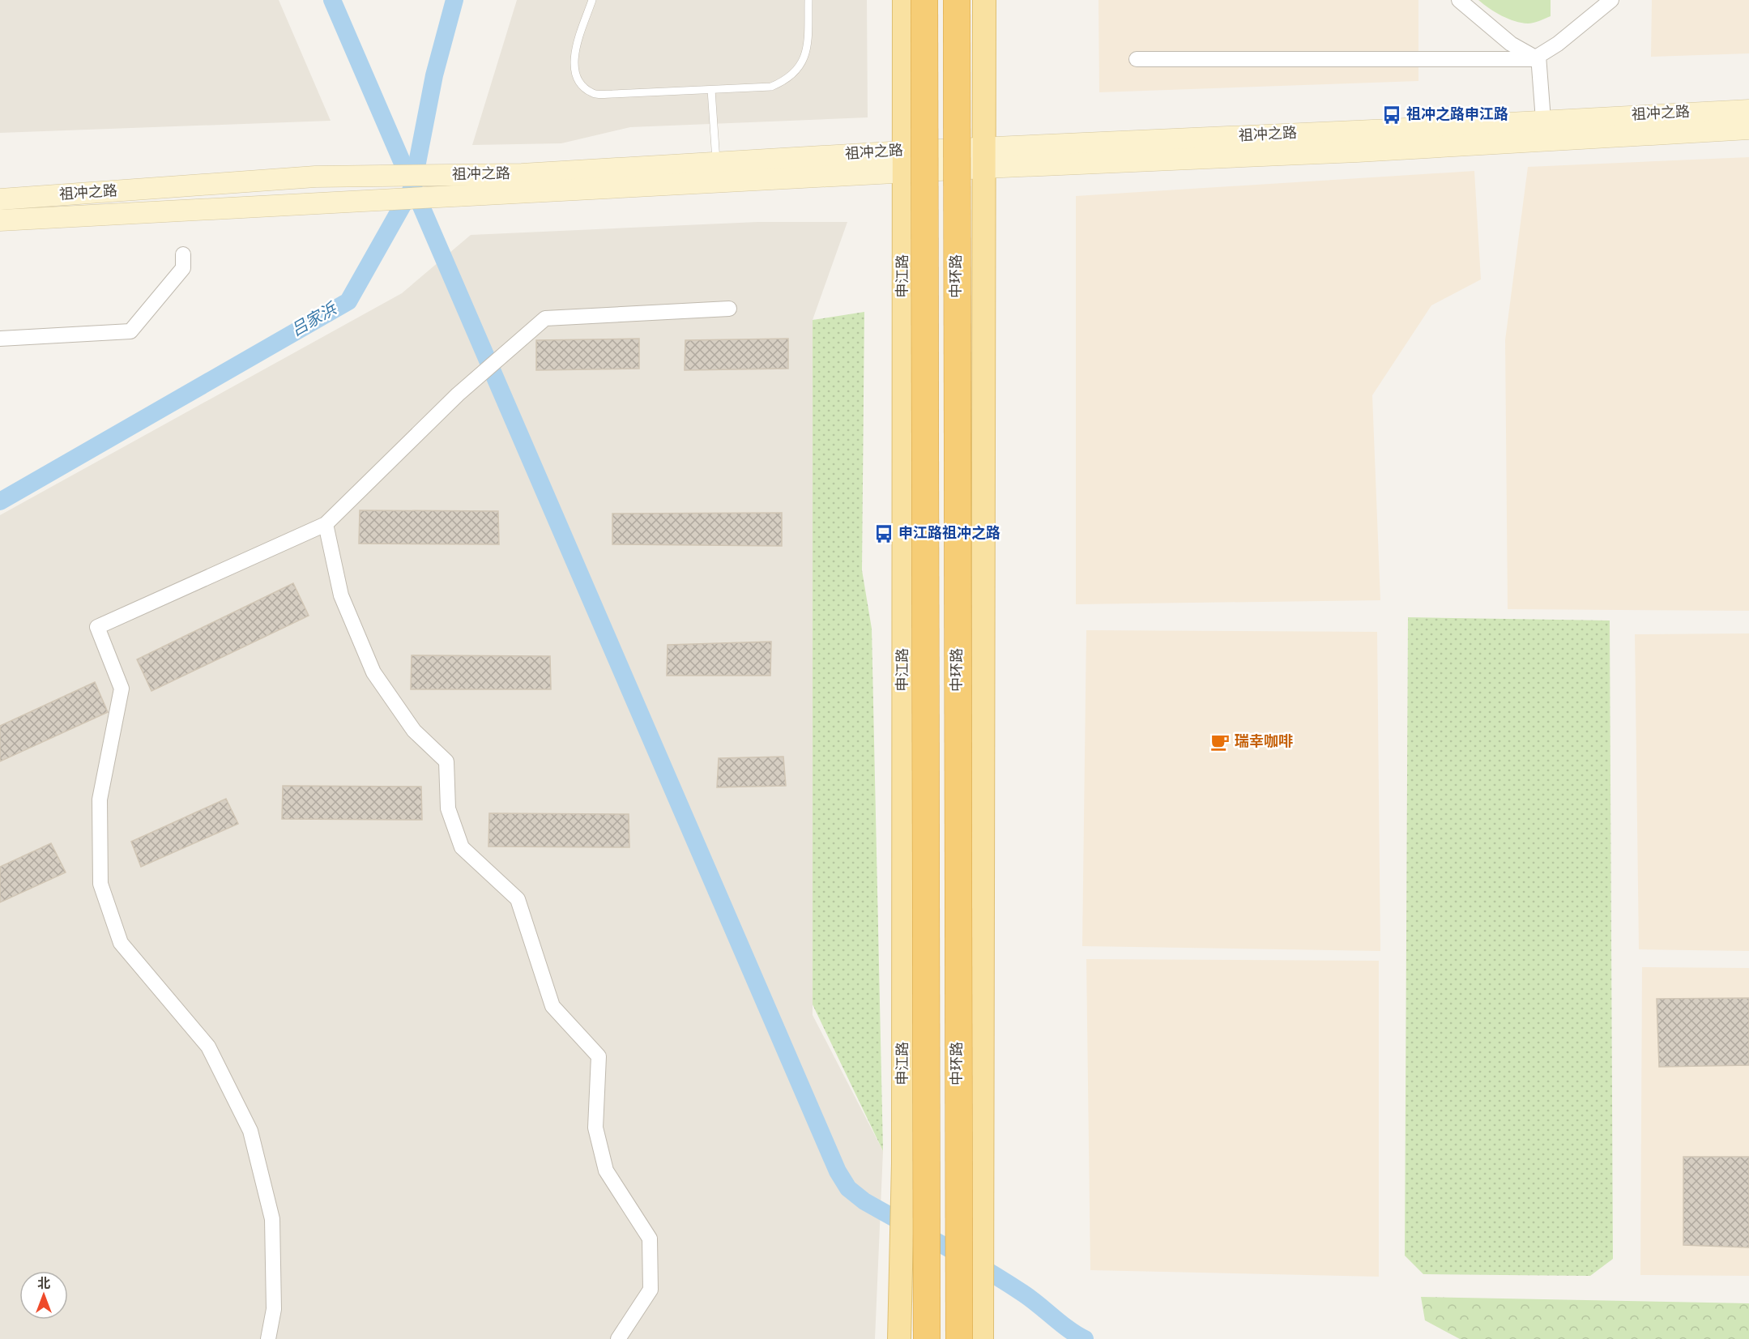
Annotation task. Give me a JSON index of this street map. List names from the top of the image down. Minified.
{"streets":{"highway":["中环路"],"main road":["祖冲之路","申江路"]},"crossings":[["祖冲之路","申江路"]],"water":["吕家浜"],"places":{"bus stop":["祖冲之路申江路","申江路祖冲之路"],"cafe":["瑞幸咖啡"]},"north":"top"}
